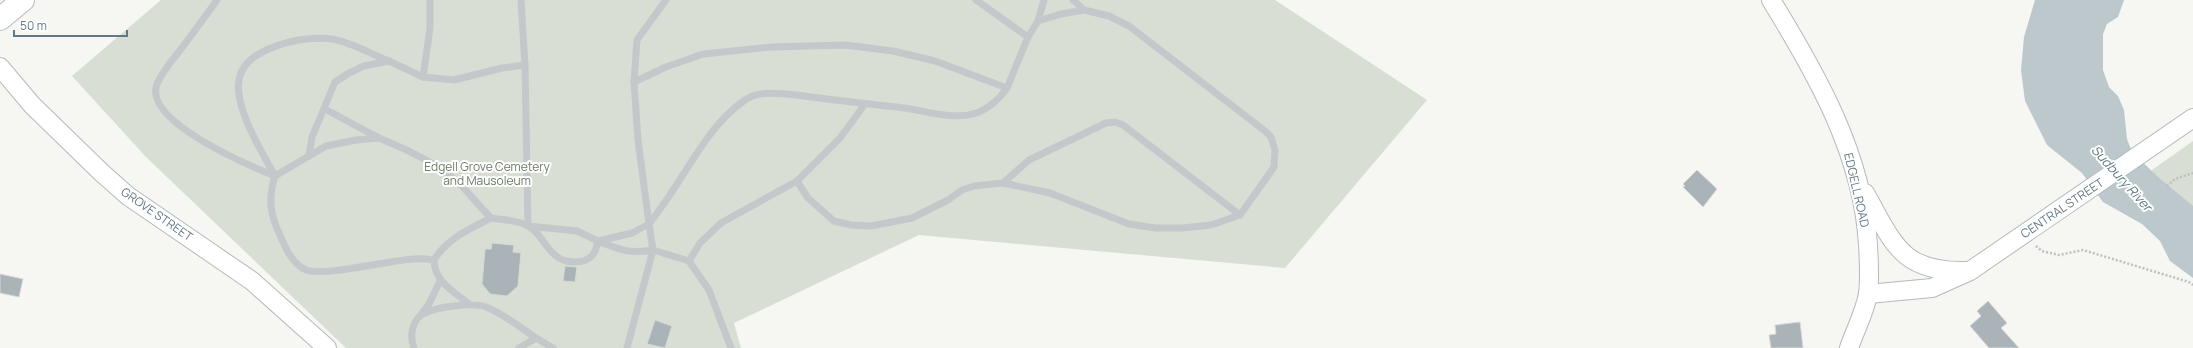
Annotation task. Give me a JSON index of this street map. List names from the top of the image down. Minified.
{"streets":{"main road":["EDGELL ROAD","CENTRAL STREET","GROVE STREET"]},"crossings":[["EDGELL ROAD","CENTRAL STREET"]],"water":["Sudbury River"],"parks":["Edgell Grove Cemetery and Mausoleum"],"scale_bar":"50 m"}
